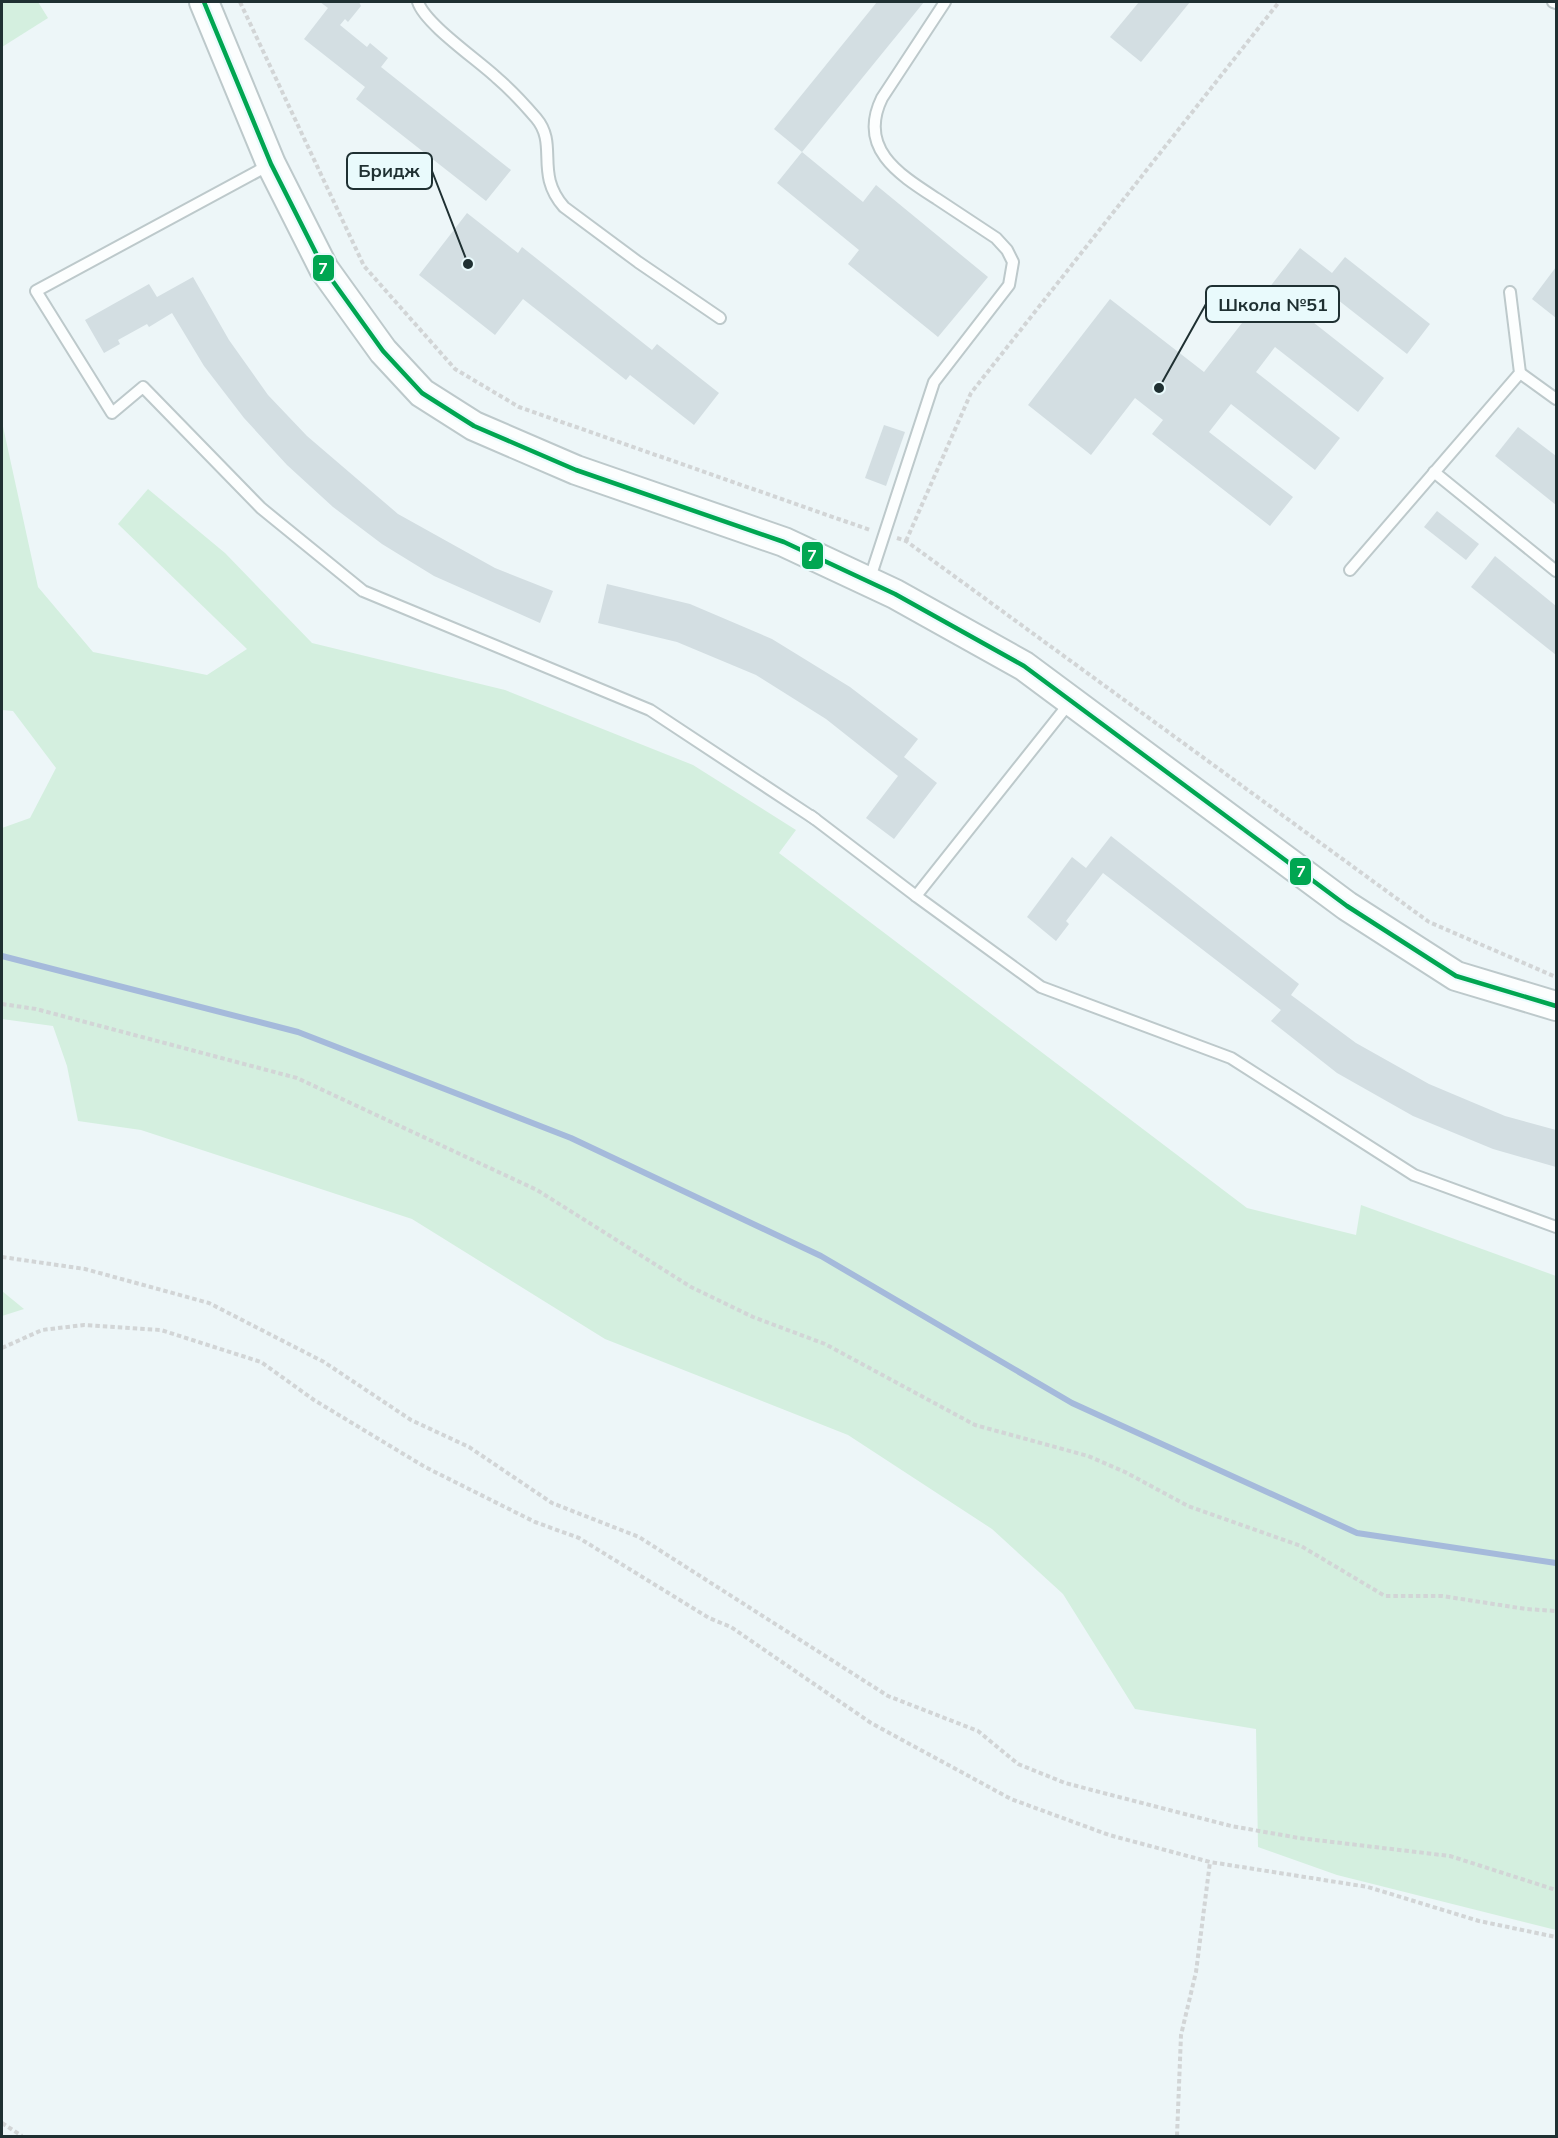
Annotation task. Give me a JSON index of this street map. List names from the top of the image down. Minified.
{"places":["Бридж","Школа №51"],"lines":["transit line 7"]}
